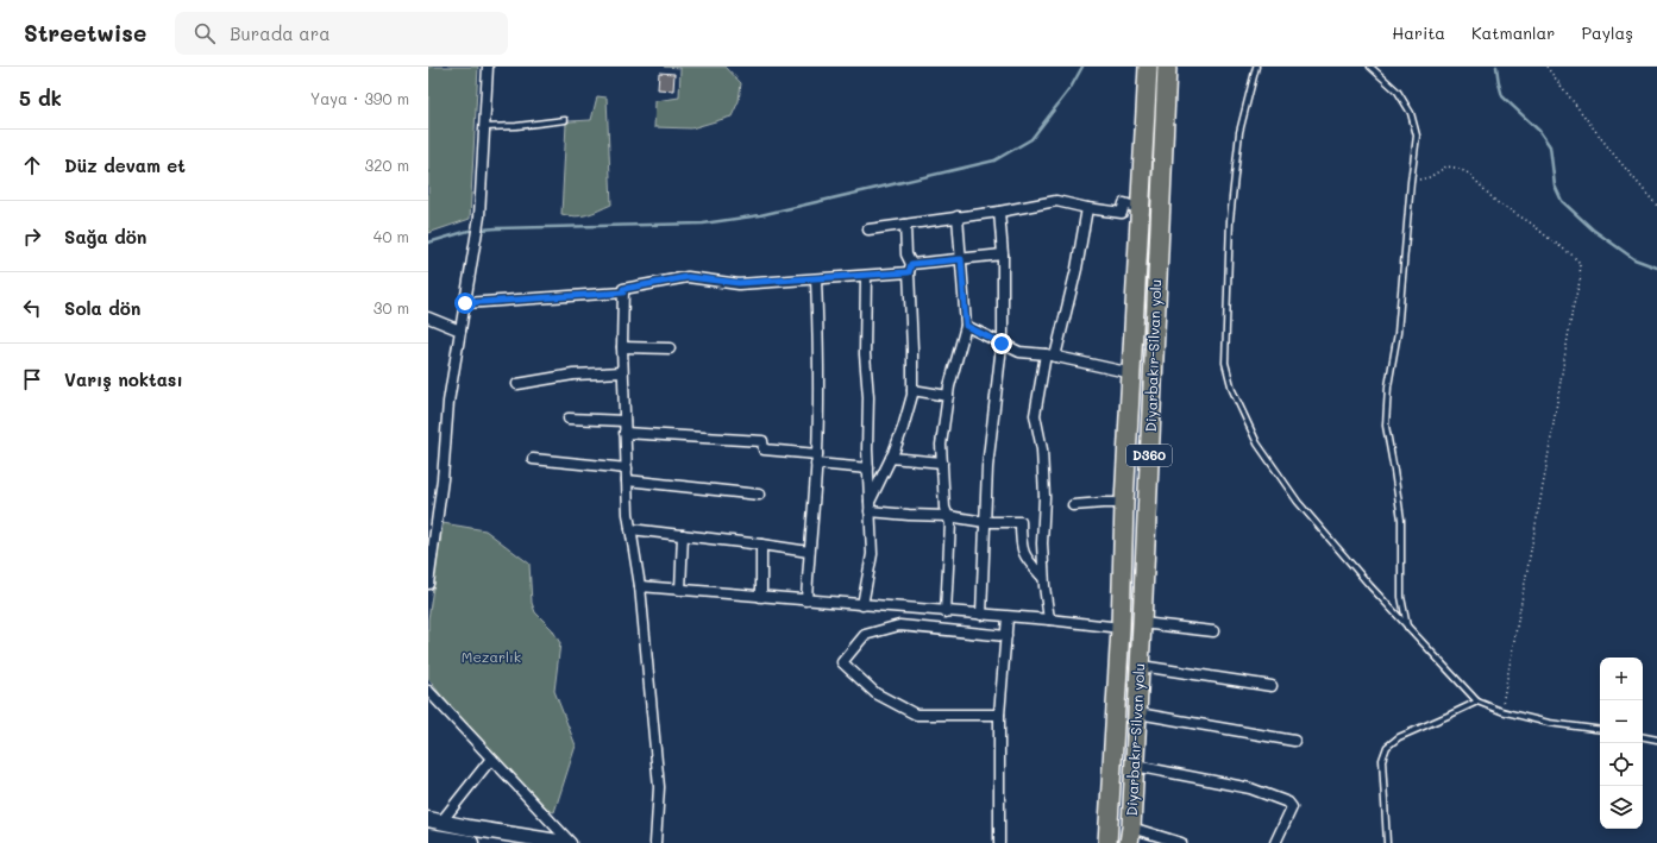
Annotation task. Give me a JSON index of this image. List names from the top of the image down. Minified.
{"streets":{"highway":["Diyarbakır-Silvan yolu","D360"]},"parks":["Mezarlık"],"page":{"header":"Streetwise","search":"Burada ara","nav":["Harita","Katmanlar","Paylaş"],"heading":["5 dk","Yaya · 390 m"],"list":[["Düz devam et","320 m"],["Sağa dön","40 m"],["Sola dön","30 m"],"Varış noktası"],"map_buttons":["+","−"]}}
